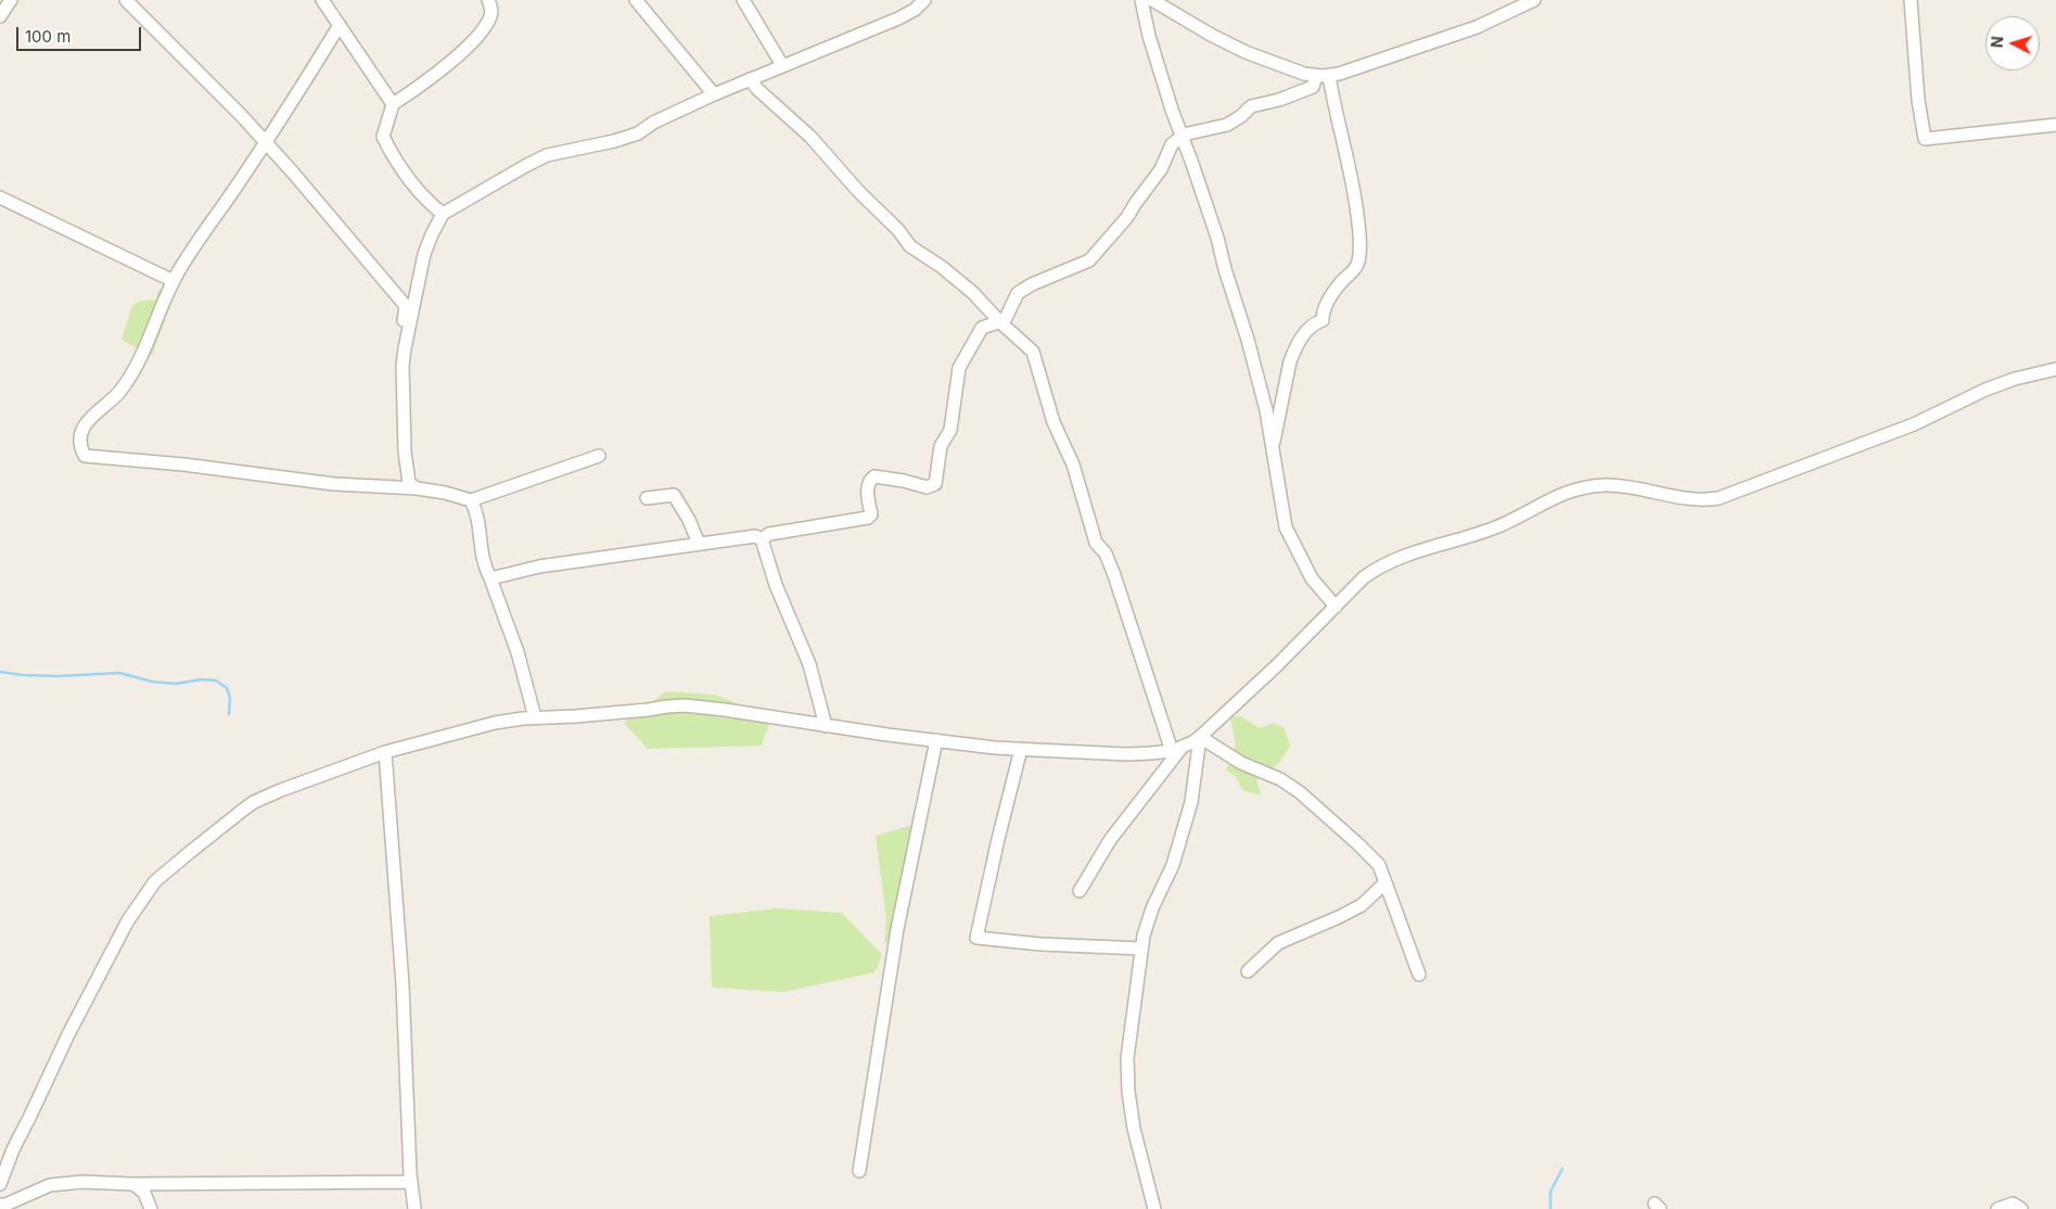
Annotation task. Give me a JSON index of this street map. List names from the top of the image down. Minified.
{"scale_bar":"100 m","north":"left"}
